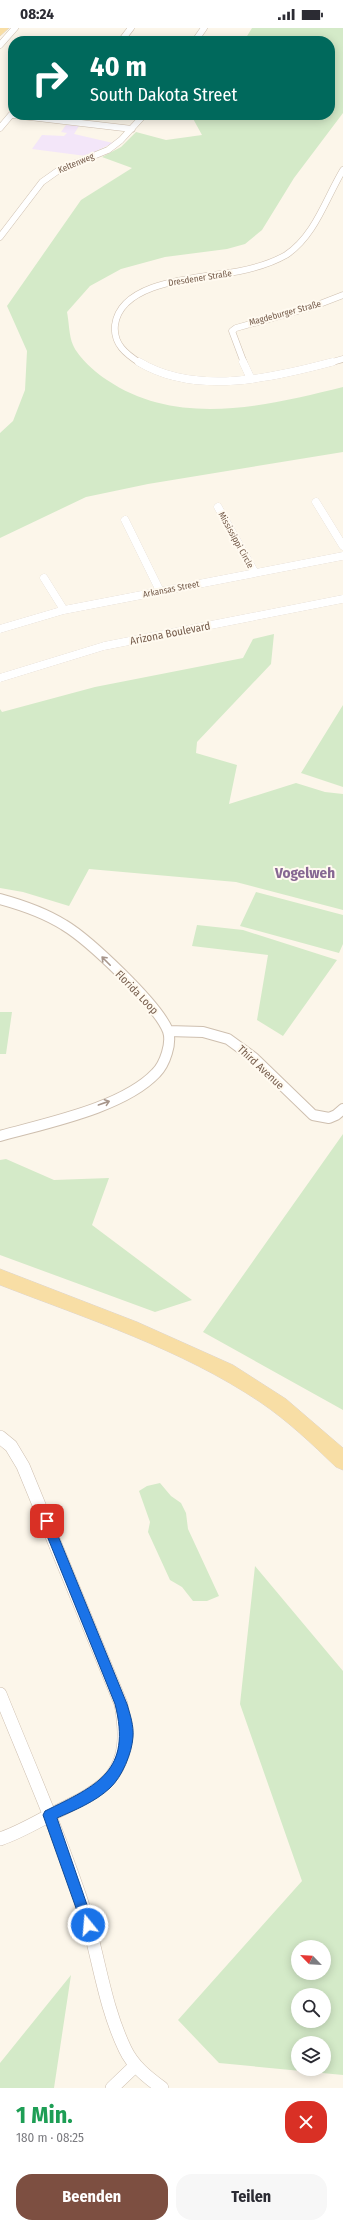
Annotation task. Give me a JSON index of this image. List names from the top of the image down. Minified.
{"streets":{"street":["Keltenweg","Dresdener Straße","Magdeburger Straße","Mississippi Circle","Arkansas Street","Arizona Boulevard","Florida Loop","Third Avenue"]},"crossings":[["Dresdener Straße","Magdeburger Straße"],["Mississippi Circle","Arkansas Street"],["Florida Loop","Third Avenue"]],"one_way":["Florida Loop"],"districts":["Vogelweh"],"north":"top left","page":{"status":"08:24","turn":["40 m","South Dakota Street"],"heading":["1 Min.","180 m · 08:25"],"buttons":["Beenden","Teilen"]}}
